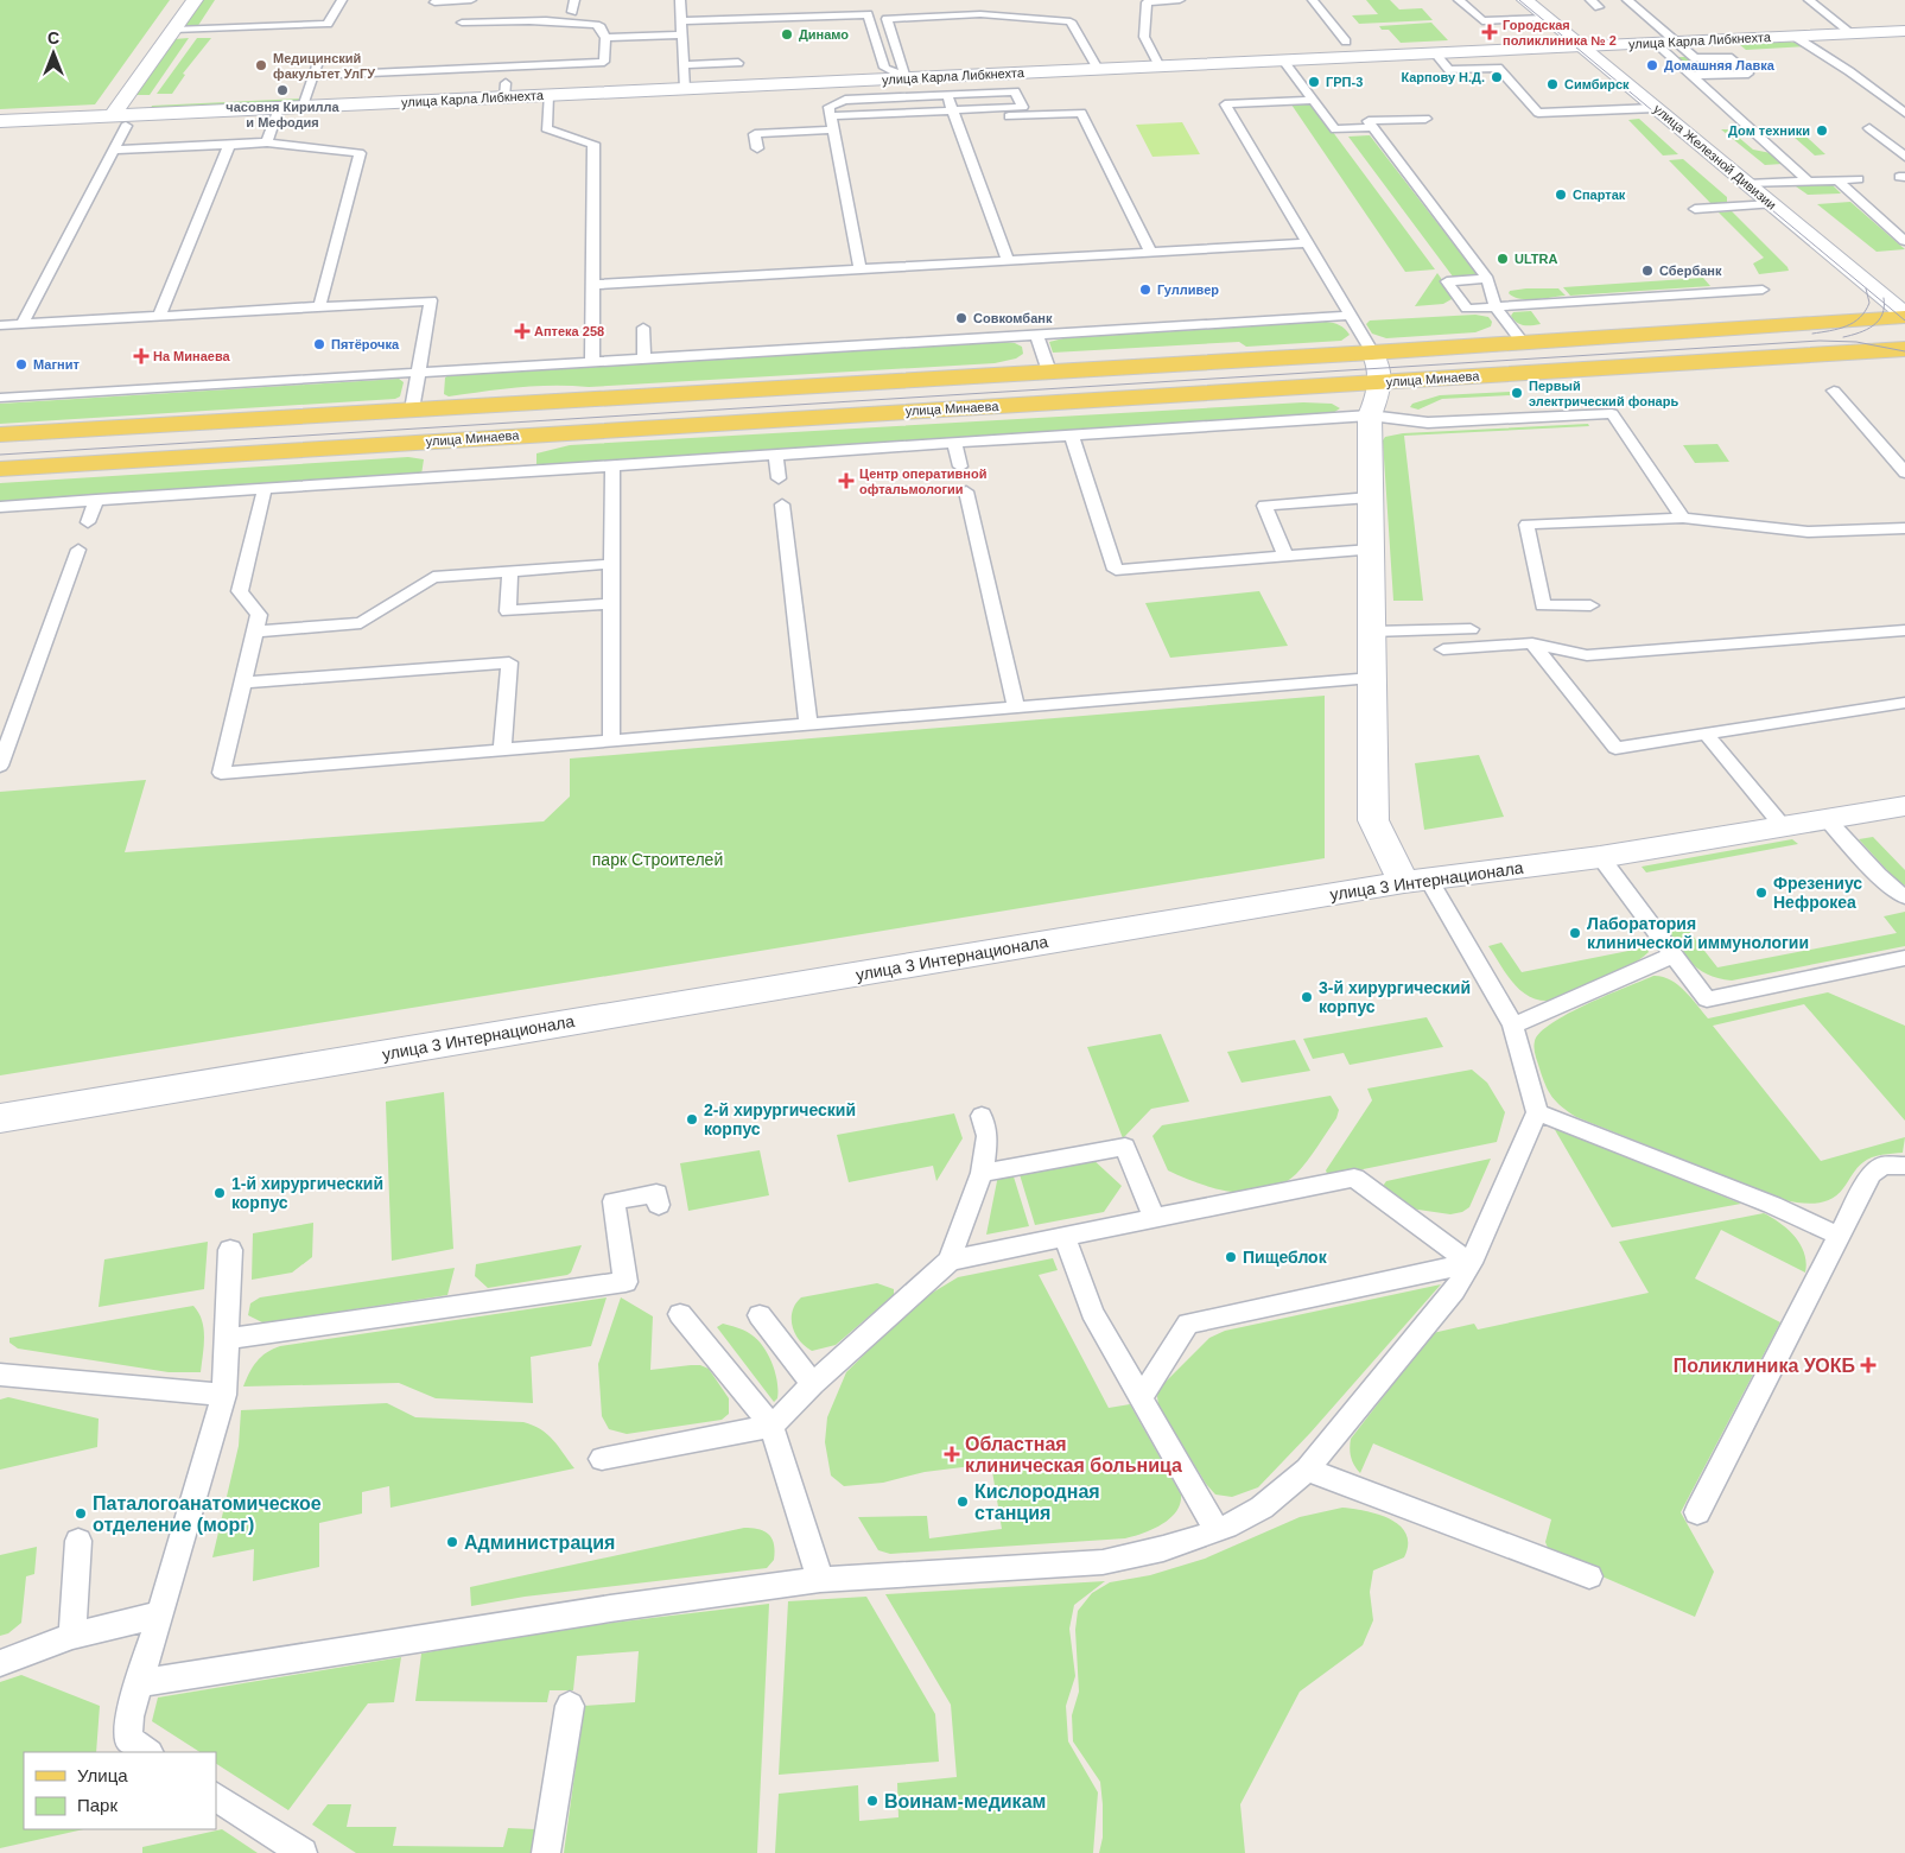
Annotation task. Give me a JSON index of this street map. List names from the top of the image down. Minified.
{"streets":{"main road":["улица Минаева"],"street":["улица Карла Либкнехта","улица Железной Дивизии","улица 3 Интернационала"]},"crossings":[["улица Карла Либкнехта","улица Железной Дивизии"],["улица Железной Дивизии","улица Минаева"]],"parks":["парк Строителей"],"places":{"health":["Городская поликлиника № 2","Аптека 258","На Минаева","Центр оперативной офтальмологии","Поликлиника УОКБ","Областная клиническая больница"],"other":["Динамо","Медицинский факультет УлГУ","Домашняя Лавка","Карпову Н.Д.","ГРП-3","Симбирск","часовня Кирилла и Мефодия","Дом техники","Спартак","ULTRA","Сбербанк","Гулливер","Совкомбанк","Пятёрочка","Магнит","Первый электрический фонарь","Фрезениус Нефрокеа","Лаборатория клинической иммунологии","3-й хирургический корпус","2-й хирургический корпус","1-й хирургический корпус","Пищеблок","Кислородная станция","Паталогоанатомическое отделение (морг)","Администрация","Воинам-медикам"]},"legend":["Улица","Парк"],"north":"top"}
